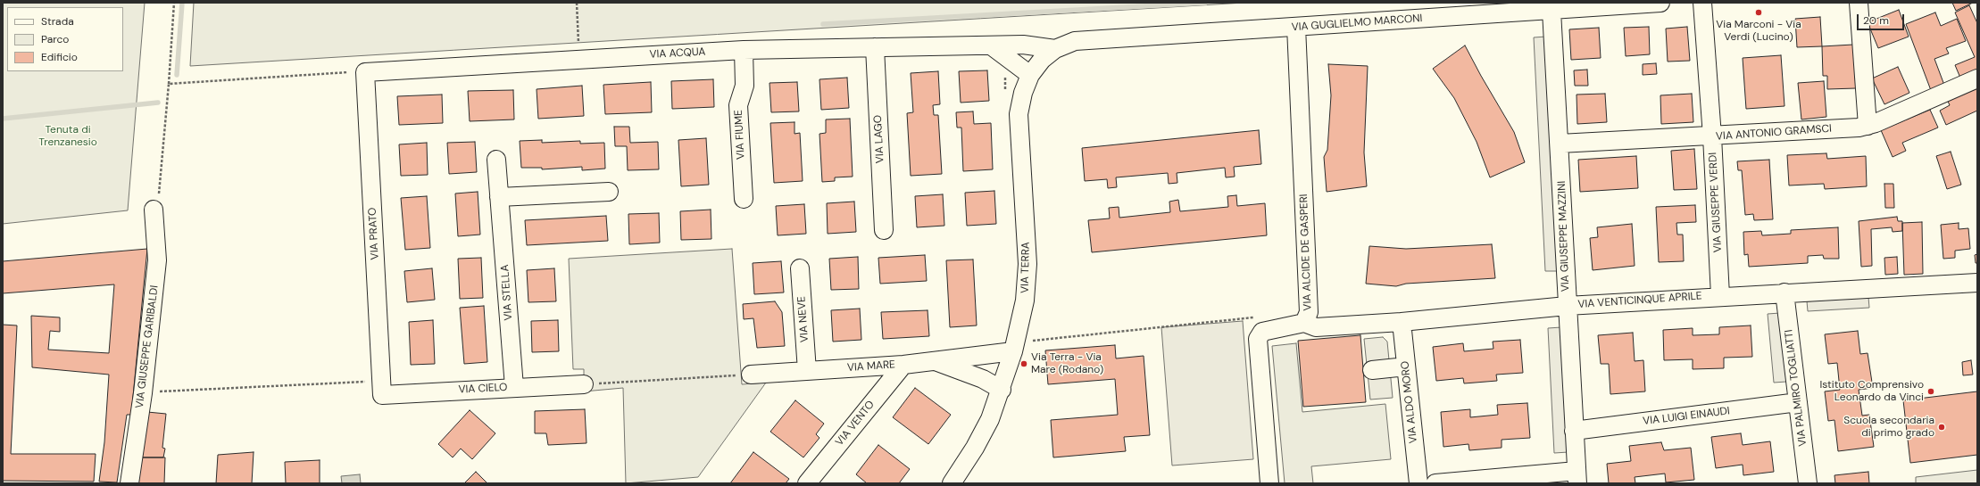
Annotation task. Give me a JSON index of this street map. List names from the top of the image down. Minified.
{"streets":{"street":["VIA GUGLIELMO MARCONI","VIA ACQUA","VIA ANTONIO GRAMSCI","VIA FIUME","VIA LAGO","VIA GIUSEPPE VERDI","VIA PRATO","VIA GIUSEPPE MAZZINI","VIA ALCIDE DE GASPERI","VIA TERRA","VIA STELLA","VIA VENTICINQUE APRILE","VIA NEVE","VIA GIUSEPPE GARIBALDI","VIA MARE","VIA PALMIRO TOGLIATTI","VIA CIELO","VIA ALDO MORO","VIA LUIGI EINAUDI","VIA VENTO"]},"crossings":[["VIA GUGLIELMO MARCONI","VIA ACQUA"],["VIA GUGLIELMO MARCONI","VIA GIUSEPPE MAZZINI"],["VIA GUGLIELMO MARCONI","VIA ALCIDE DE GASPERI"],["VIA GUGLIELMO MARCONI","VIA TERRA"],["VIA ACQUA","VIA FIUME"],["VIA ACQUA","VIA LAGO"],["VIA ACQUA","VIA PRATO"],["VIA ACQUA","VIA TERRA"],["VIA ANTONIO GRAMSCI","VIA GIUSEPPE VERDI"],["VIA ANTONIO GRAMSCI","VIA GIUSEPPE MAZZINI"],["VIA GIUSEPPE VERDI","VIA VENTICINQUE APRILE"],["VIA PRATO","VIA CIELO"],["VIA GIUSEPPE MAZZINI","VIA VENTICINQUE APRILE"],["VIA GIUSEPPE MAZZINI","VIA LUIGI EINAUDI"],["VIA ALCIDE DE GASPERI","VIA VENTICINQUE APRILE"],["VIA TERRA","VIA MARE"],["VIA STELLA","VIA CIELO"],["VIA VENTICINQUE APRILE","VIA PALMIRO TOGLIATTI"],["VIA VENTICINQUE APRILE","VIA ALDO MORO"],["VIA NEVE","VIA MARE"],["VIA MARE","VIA VENTO"],["VIA PALMIRO TOGLIATTI","VIA LUIGI EINAUDI"]],"parks":["Tenuta di Trenzanesio"],"places":["Via Marconi - Via Verdi (Lucino)","Via Terra - Via Mare (Rodano)","Istituto Comprensivo Leonardo da Vinci","Scuola secondaria di primo grado"],"legend":["Strada","Parco","Edificio"],"scale_bar":"20 m"}
